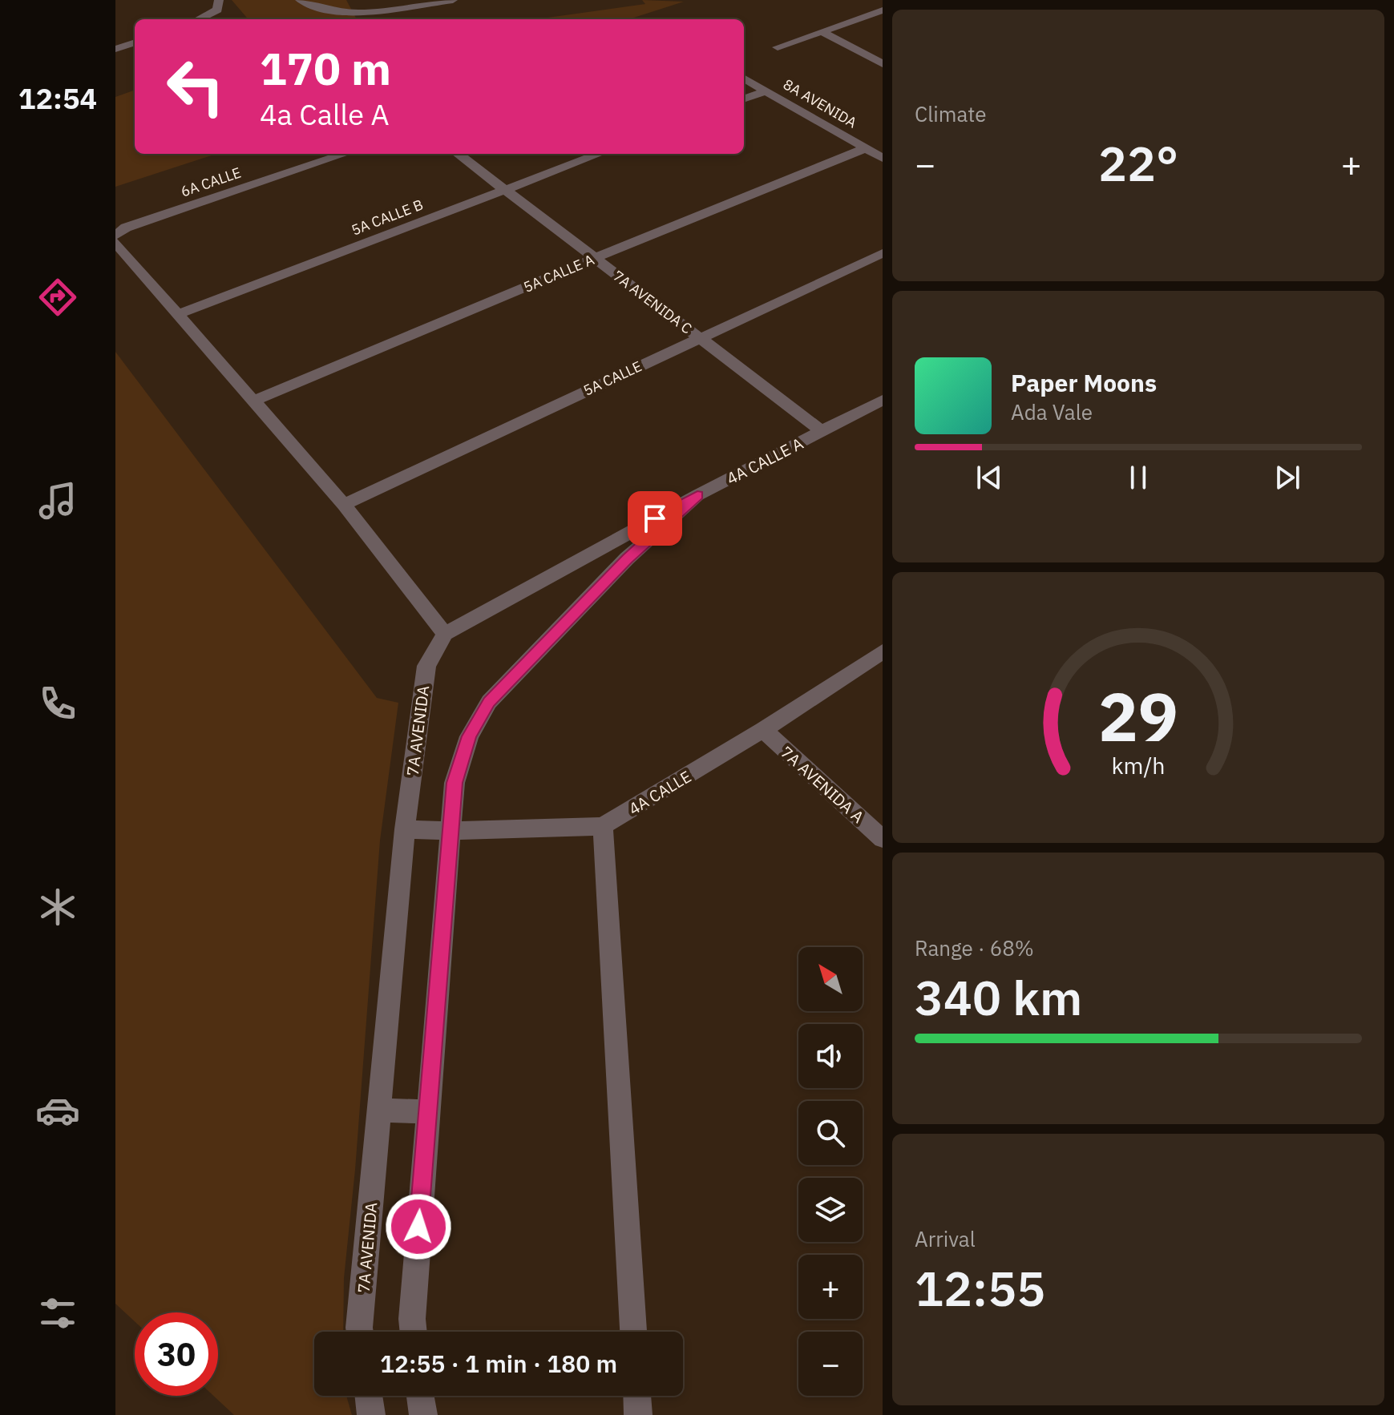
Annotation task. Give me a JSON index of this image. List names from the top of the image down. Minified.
{"streets":{"street":["8A AVENIDA","6A CALLE","5A CALLE B","5A CALLE A","7A AVENIDA C","5A CALLE","4A CALLE A","7A AVENIDA","7A AVENIDA A","4A CALLE"]},"crossings":[["8A AVENIDA","5A CALLE A"],["5A CALLE B","7A AVENIDA C"],["5A CALLE A","7A AVENIDA C"],["7A AVENIDA C","5A CALLE"],["7A AVENIDA C","4A CALLE A"],["4A CALLE A","7A AVENIDA"],["7A AVENIDA","4A CALLE"],["7A AVENIDA A","4A CALLE"]],"north":"top left","page":{"tabs":"12:54","tile":["Climate",["Range · 68%","340 km"],["Arrival","12:55"]],"turn":["170 m","4a Calle A"],"heat":["−","22°","+"],"song":["Paper Moons","Ada Vale"],"map_buttons":["+","−"],"limit":"30","trip":"12:55 · 1 min · 180 m","gauge":["29","km/h"]}}
